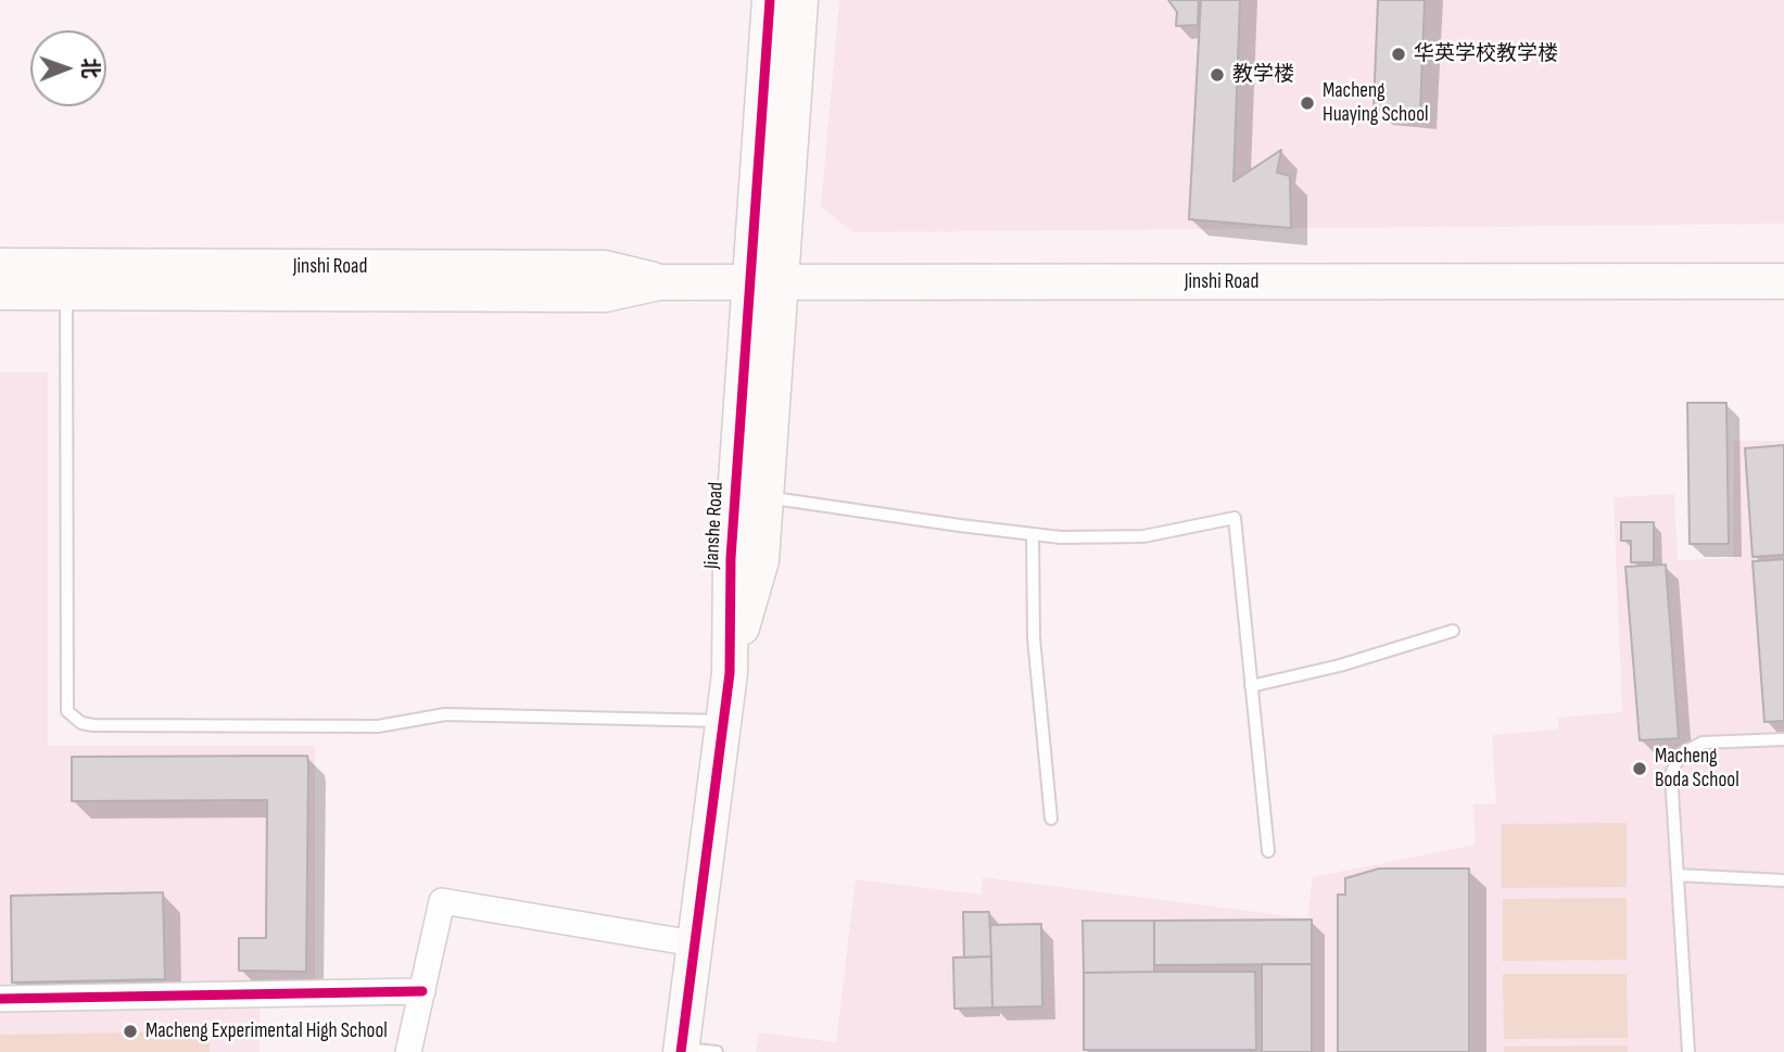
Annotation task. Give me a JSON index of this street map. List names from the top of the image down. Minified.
{"streets":{"main road":["Jinshi Road","Jianshe Road"]},"crossings":[["Jinshi Road","Jianshe Road"]],"places":["华英学校教学楼","教学楼","Macheng Huaying School","Macheng Boda School","Macheng Experimental High School"],"north":"right"}
